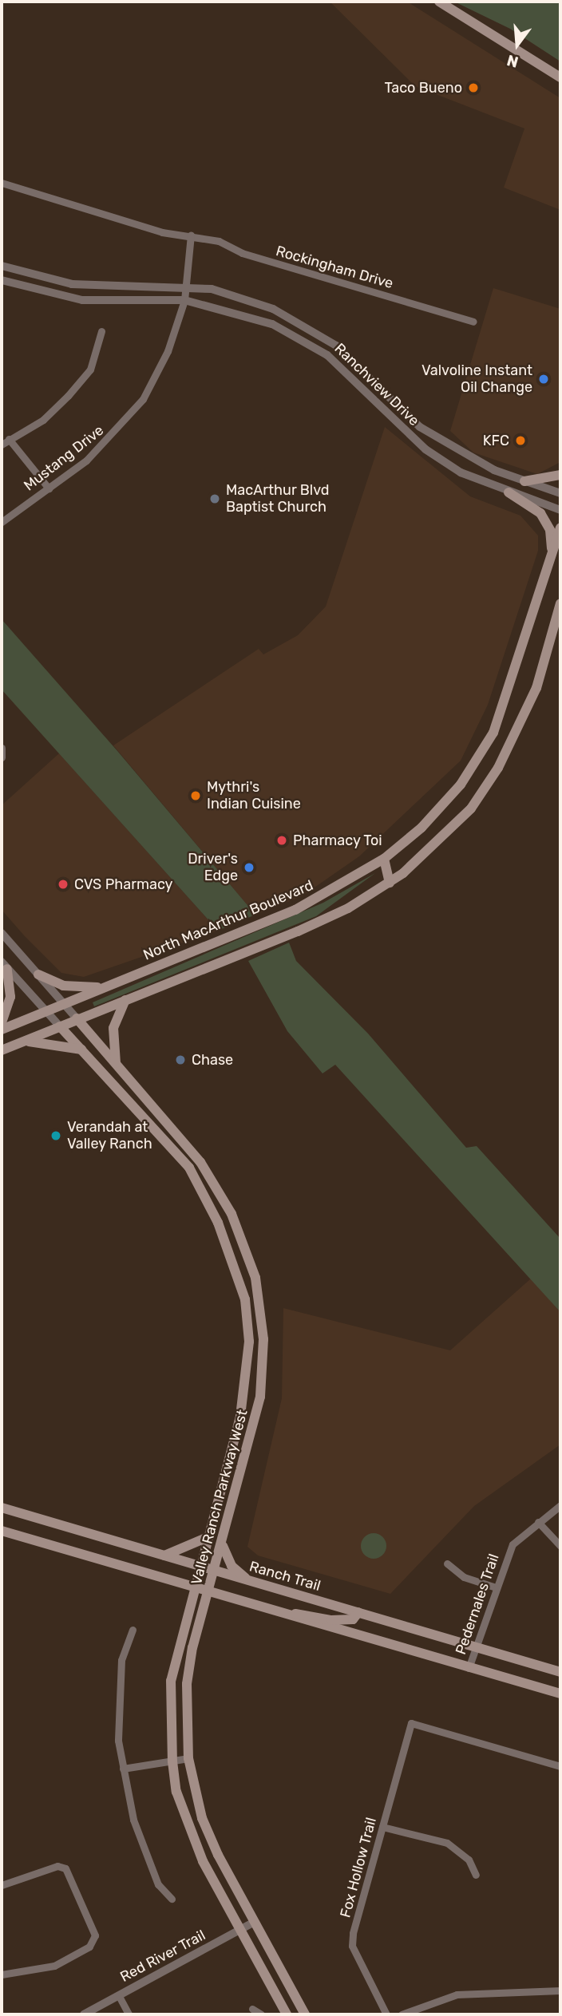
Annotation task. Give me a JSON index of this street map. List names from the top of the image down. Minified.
{"streets":{"main road":["North MacArthur Boulevard","Valley Ranch Parkway West","Ranch Trail"],"street":["Rockingham Drive","Ranchview Drive","Mustang Drive","Pedernales Trail","Fox Hollow Trail","Red River Trail"]},"crossings":[["Ranchview Drive","Mustang Drive"],["Valley Ranch Parkway West","Ranch Trail"],["Valley Ranch Parkway West","Red River Trail"],["Ranch Trail","Pedernales Trail"]],"places":["Taco Bueno","Valvoline Instant Oil Change","KFC","MacArthur Blvd Baptist Church","Mythri's Indian Cuisine","Pharmacy Toi","Driver's Edge","CVS Pharmacy","Chase","Verandah at Valley Ranch"],"north":"bottom"}
